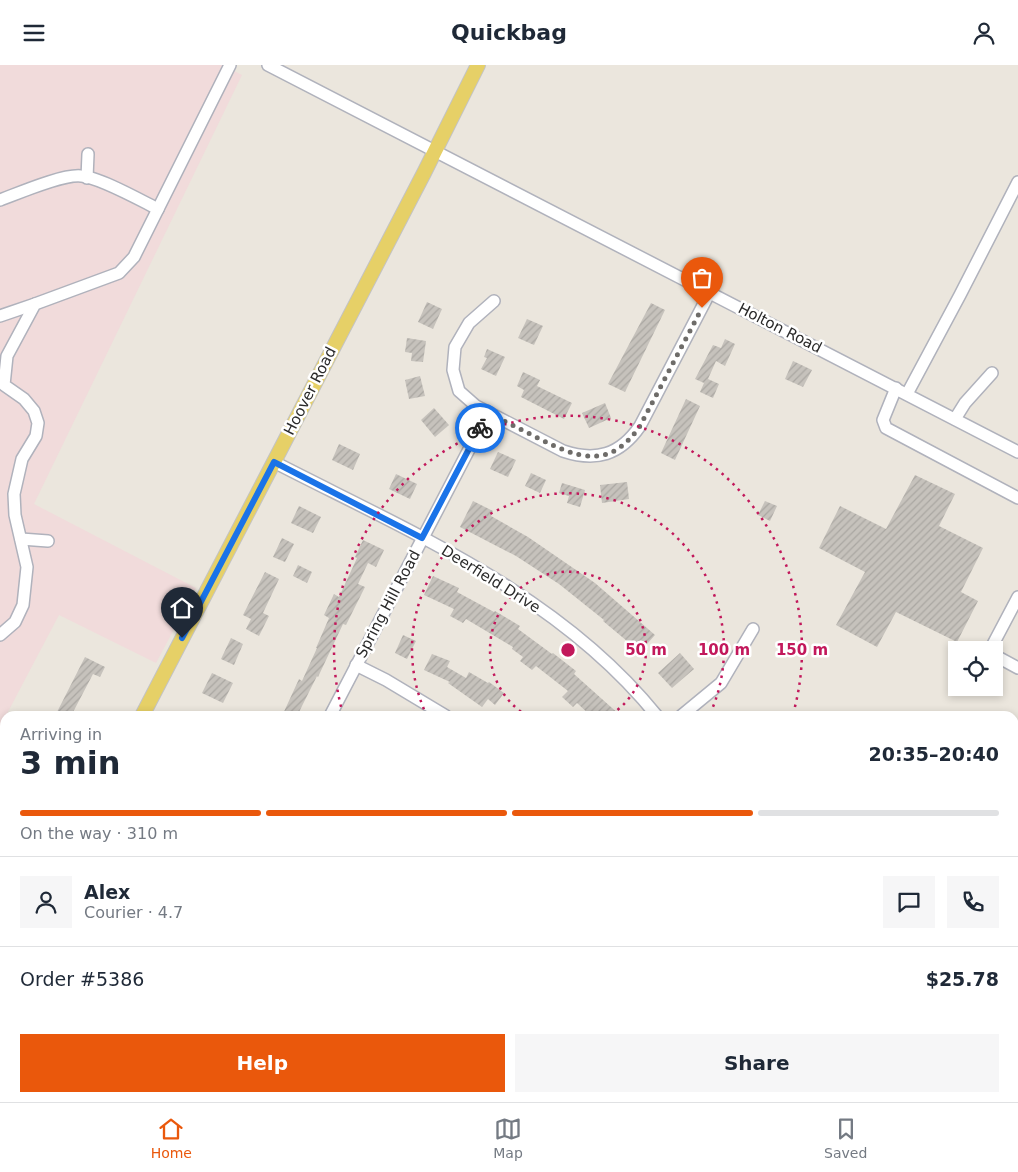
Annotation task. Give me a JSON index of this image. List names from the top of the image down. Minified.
{"streets":{"main road":["Hoover Road"],"street":["Holton Road","Deerfield Drive","Spring Hill Road"]},"crossings":[["Holton Road","Hoover Road"],["Hoover Road","Deerfield Drive"],["Deerfield Drive","Spring Hill Road"]],"page":{"header":"Quickbag","heading":["3 min","Arriving in","20:35–20:40"],"panel":["Alex","Courier · 4.7","Order #5386","$25.78"],"bar":"On the way · 310 m","buttons":["Help","Share"],"tabs":["Home","Map","Saved"]},"rings":["50 m","100 m","150 m"]}
